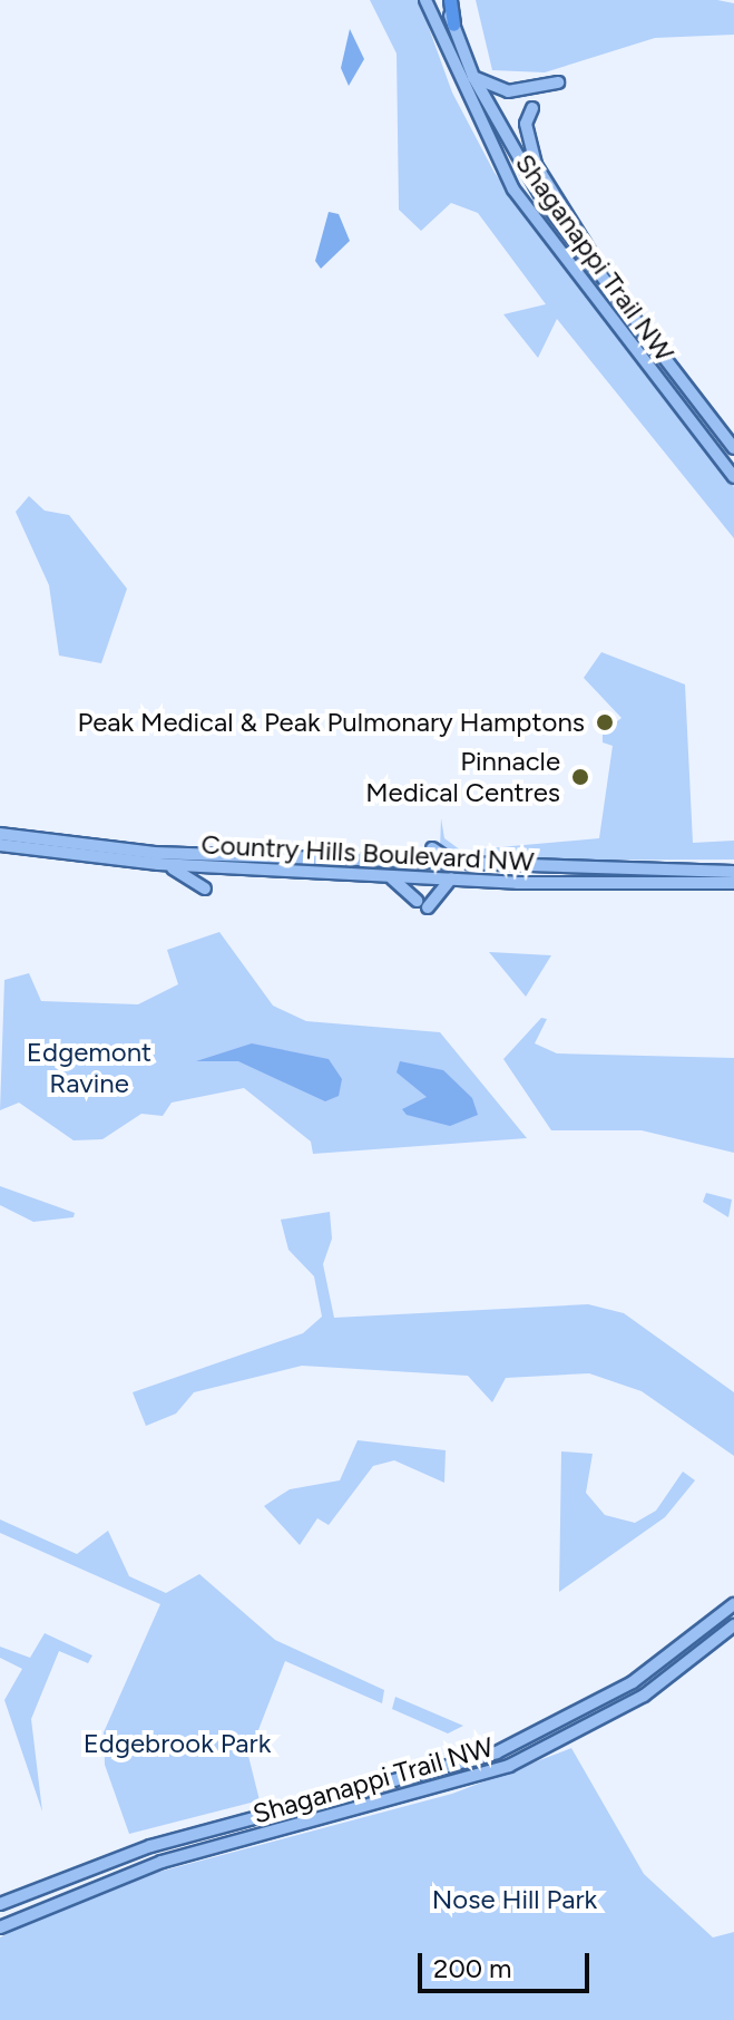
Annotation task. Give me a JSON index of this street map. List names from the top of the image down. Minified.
{"streets":{"main road":["Shaganappi Trail NW","Country Hills Boulevard NW"]},"parks":["Edgemont Ravine","Edgebrook Park","Nose Hill Park"],"places":["Peak Medical & Peak Pulmonary Hamptons","Pinnacle Medical Centres"],"scale_bar":"200 m"}
